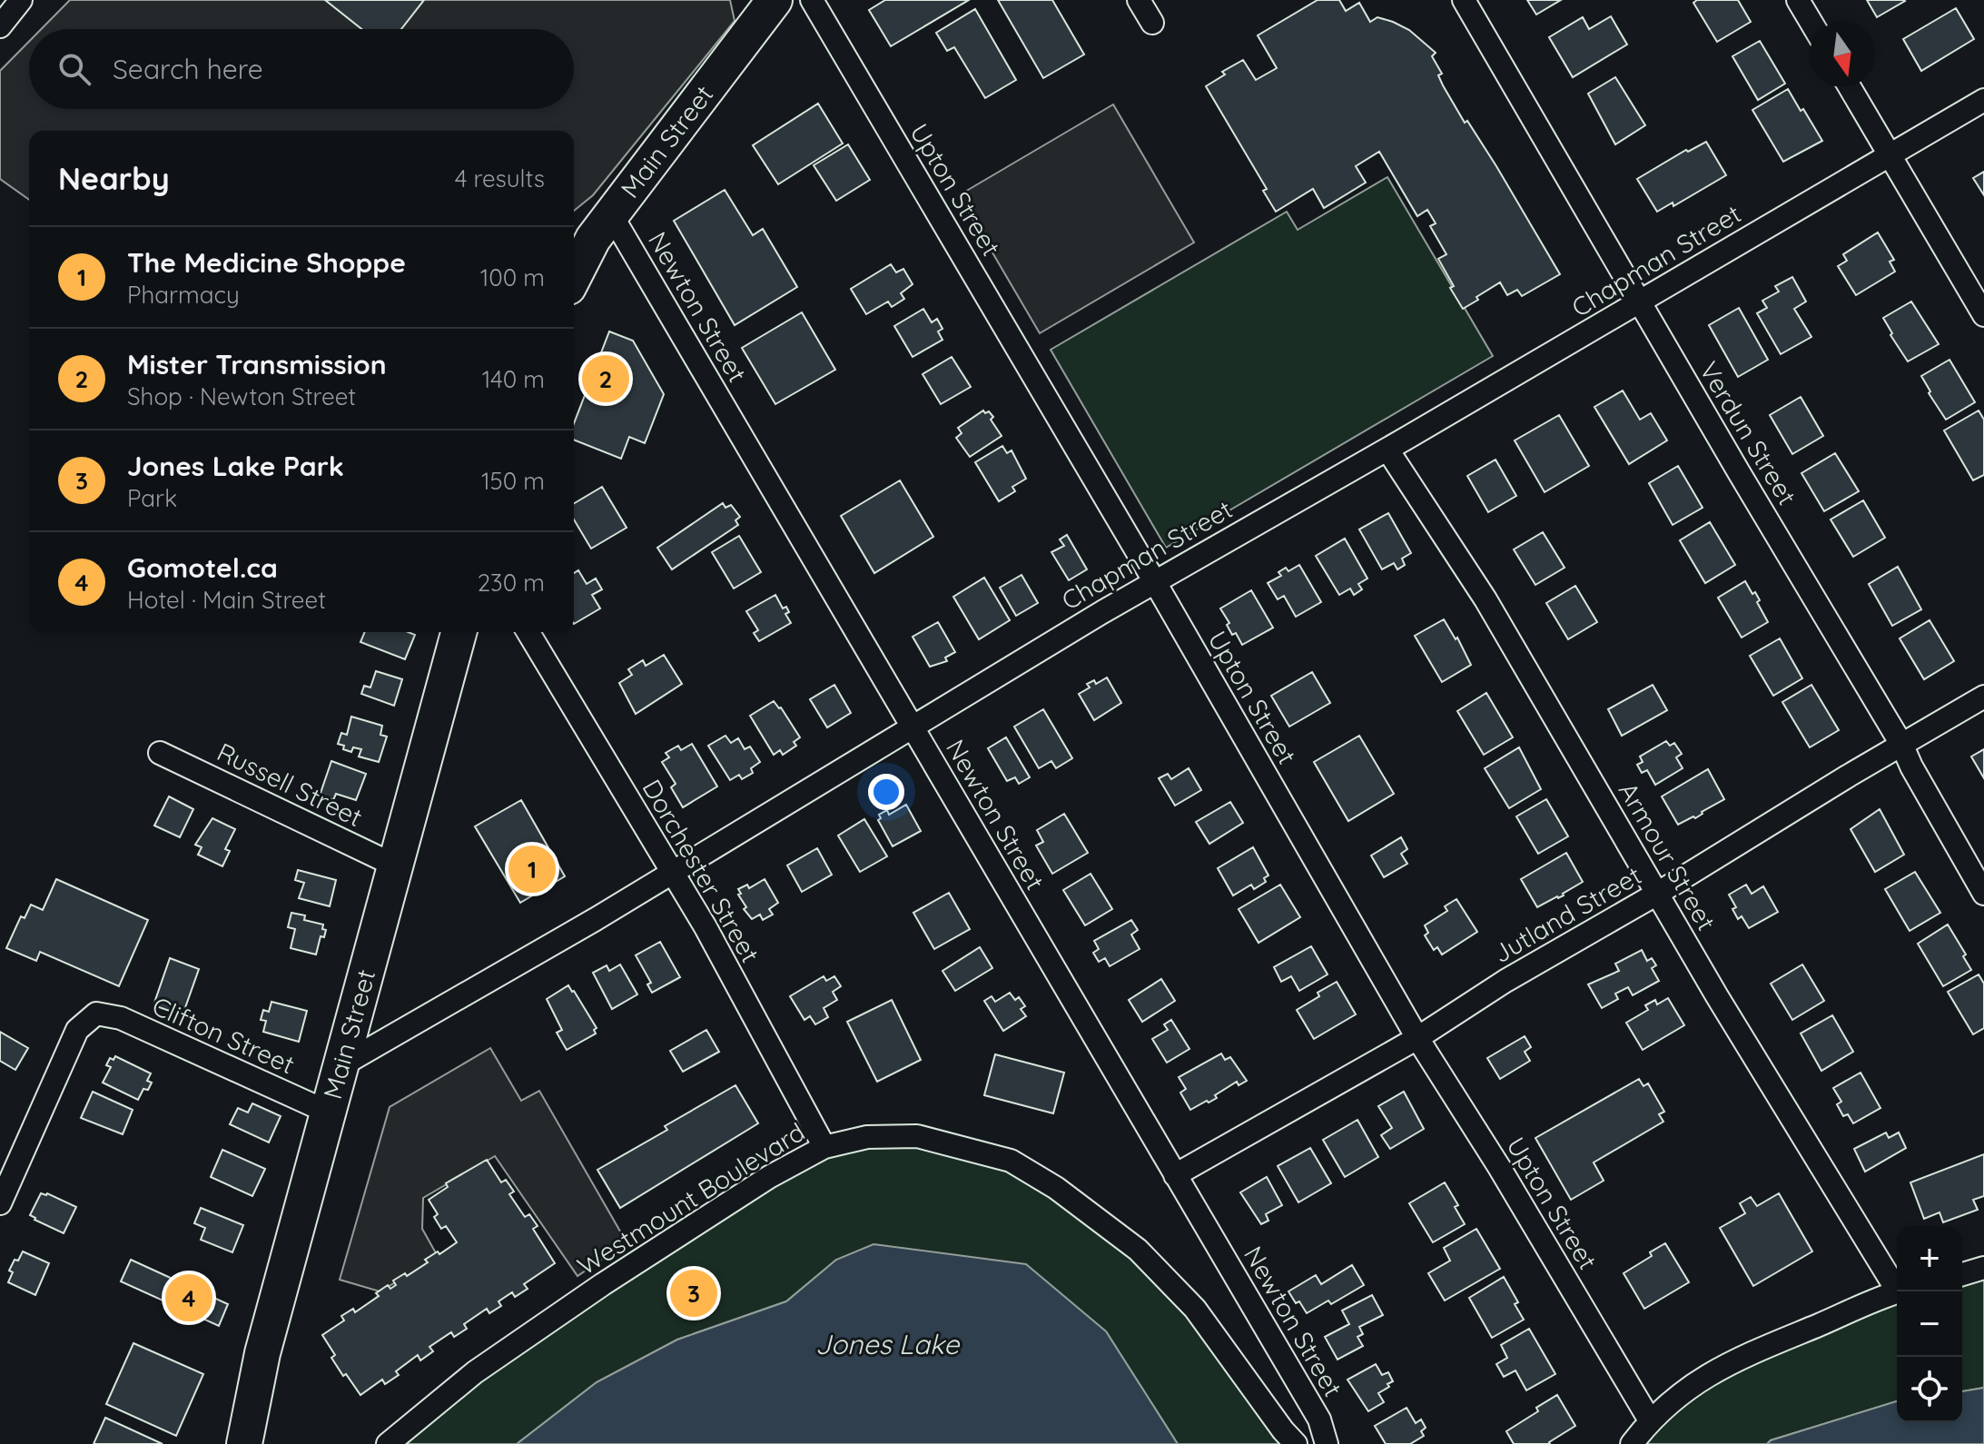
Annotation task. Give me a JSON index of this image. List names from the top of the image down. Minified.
{"streets":{"main road":["Main Street"],"street":["Upton Street","Chapman Street","Newton Street","Verdun Street","Russell Street","Armour Street","Dorchester Street","Jutland Street","Clifton Street","Westmount Boulevard"]},"crossings":[["Main Street","Chapman Street"],["Main Street","Newton Street"],["Main Street","Russell Street"],["Main Street","Clifton Street"],["Upton Street","Chapman Street"],["Upton Street","Jutland Street"],["Chapman Street","Newton Street"],["Chapman Street","Verdun Street"],["Chapman Street","Armour Street"],["Chapman Street","Dorchester Street"],["Newton Street","Jutland Street"],["Verdun Street","Jutland Street"],["Armour Street","Jutland Street"],["Dorchester Street","Westmount Boulevard"]],"water":["Jones Lake"],"north":"bottom","page":{"search":"Search here","heading":["Nearby","4 results"],"list":[{"mark":"1","name":"The Medicine Shoppe","note":"Pharmacy","value":"100 m"},{"mark":"2","name":"Mister Transmission","note":"Shop · Newton Street","value":"140 m"},{"mark":"3","name":"Jones Lake Park","note":"Park","value":"150 m"},{"mark":"4","name":"Gomotel.ca","note":"Hotel · Main Street","value":"230 m"}],"pins":["2","1","3","4"],"map_buttons":["+","−"]}}
